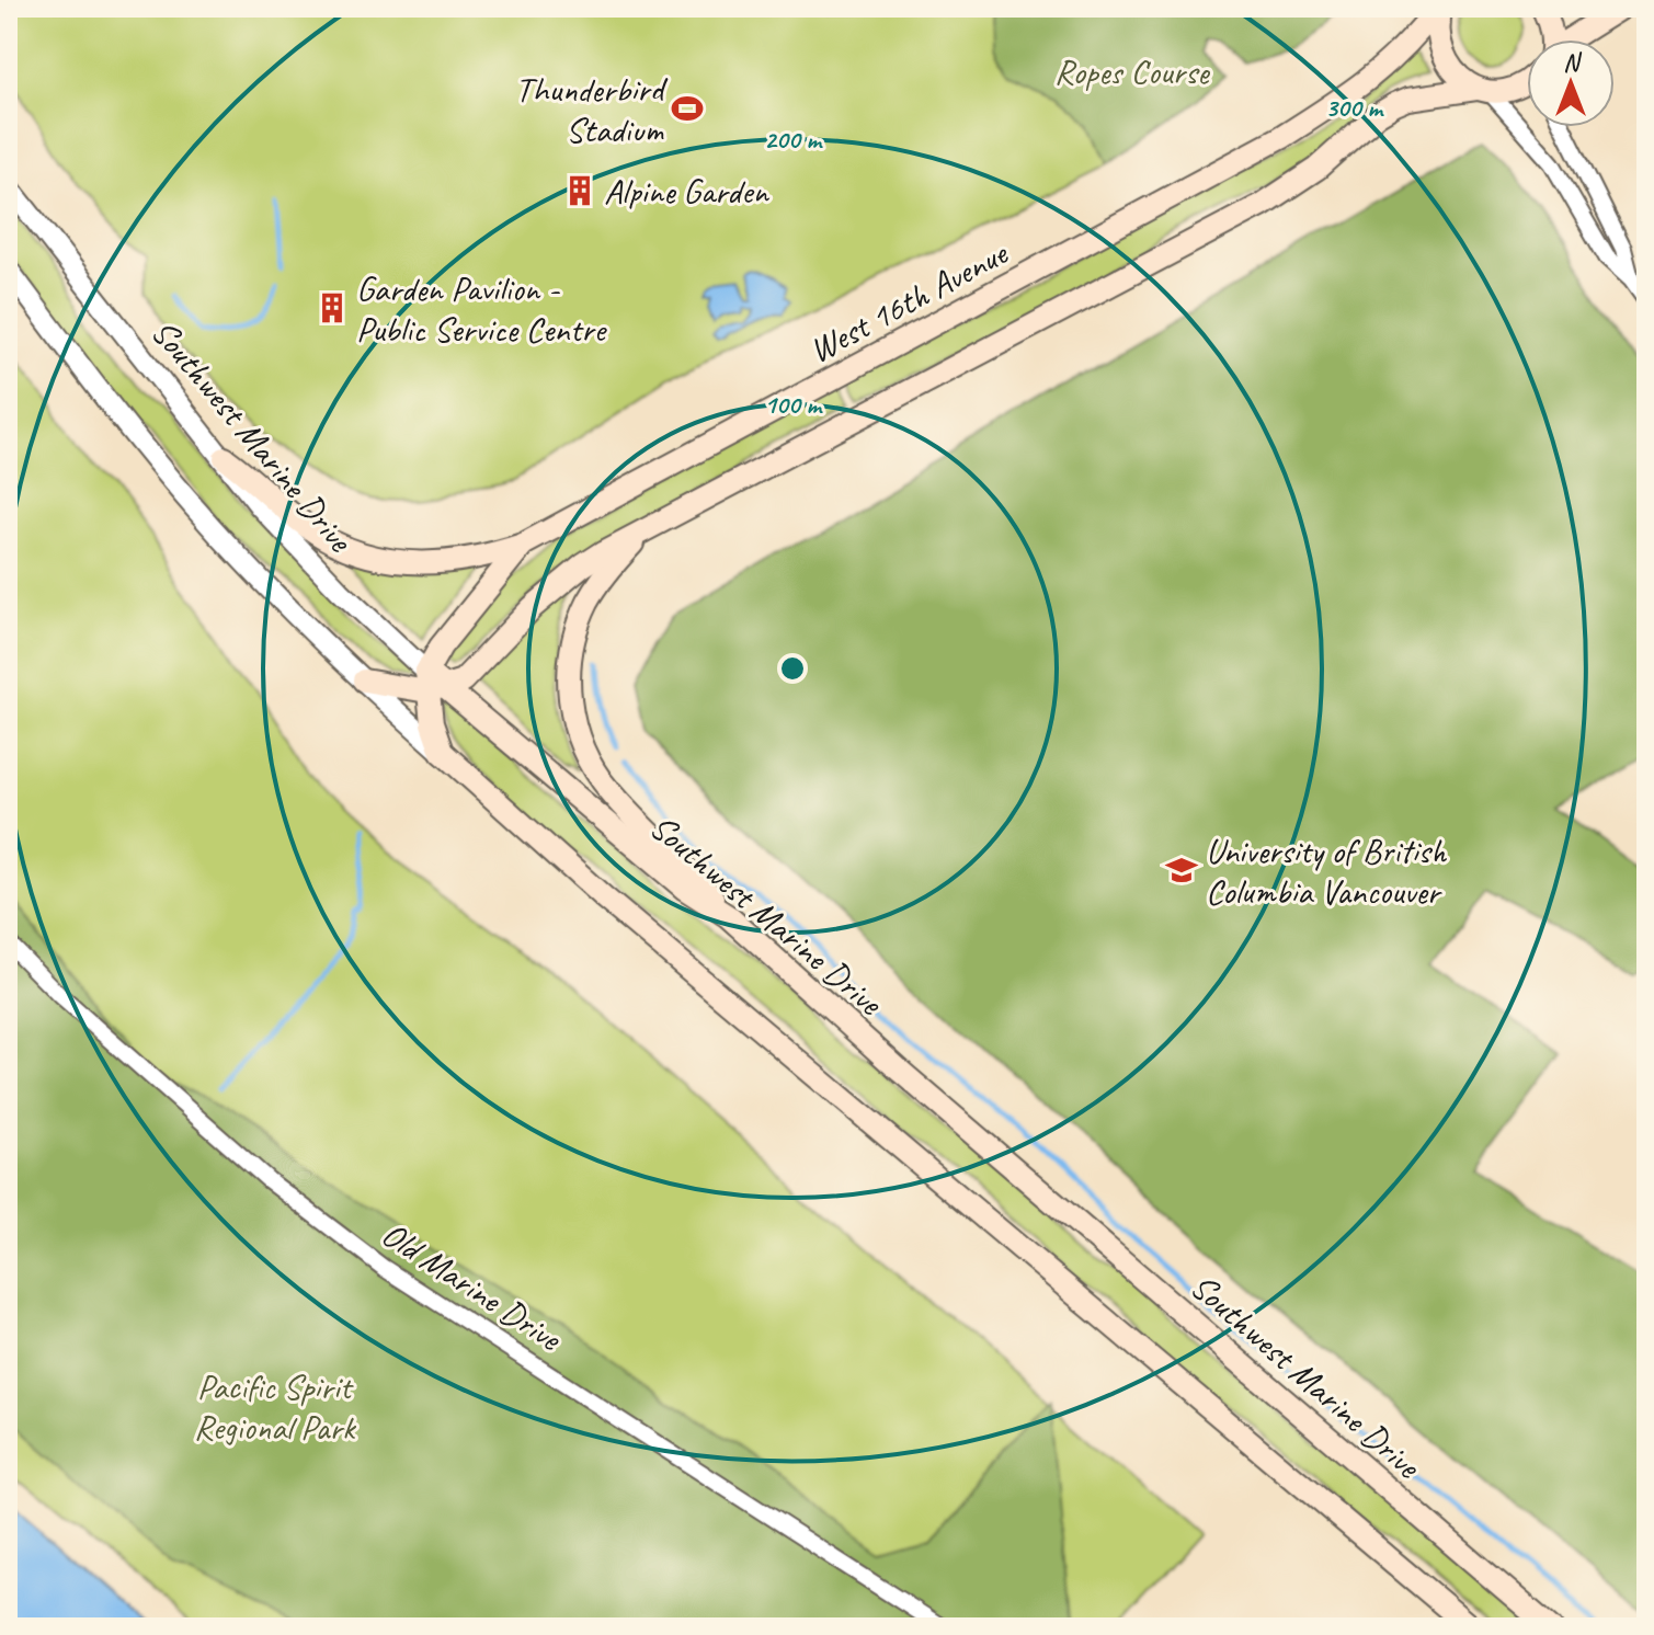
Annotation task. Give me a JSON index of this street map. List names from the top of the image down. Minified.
{"streets":{"main road":["West 16th Avenue","Southwest Marine Drive"],"street":["Old Marine Drive"]},"crossings":[["West 16th Avenue","Southwest Marine Drive"]],"parks":["Ropes Course","Pacific Spirit Regional Park"],"places":{"sports":["Thunderbird Stadium"],"building":["Alpine Garden","Garden Pavilion - Public Service Centre"],"school or university":["University of British Columbia Vancouver"]},"north":"top","rings":["300 m","200 m","100 m"]}
